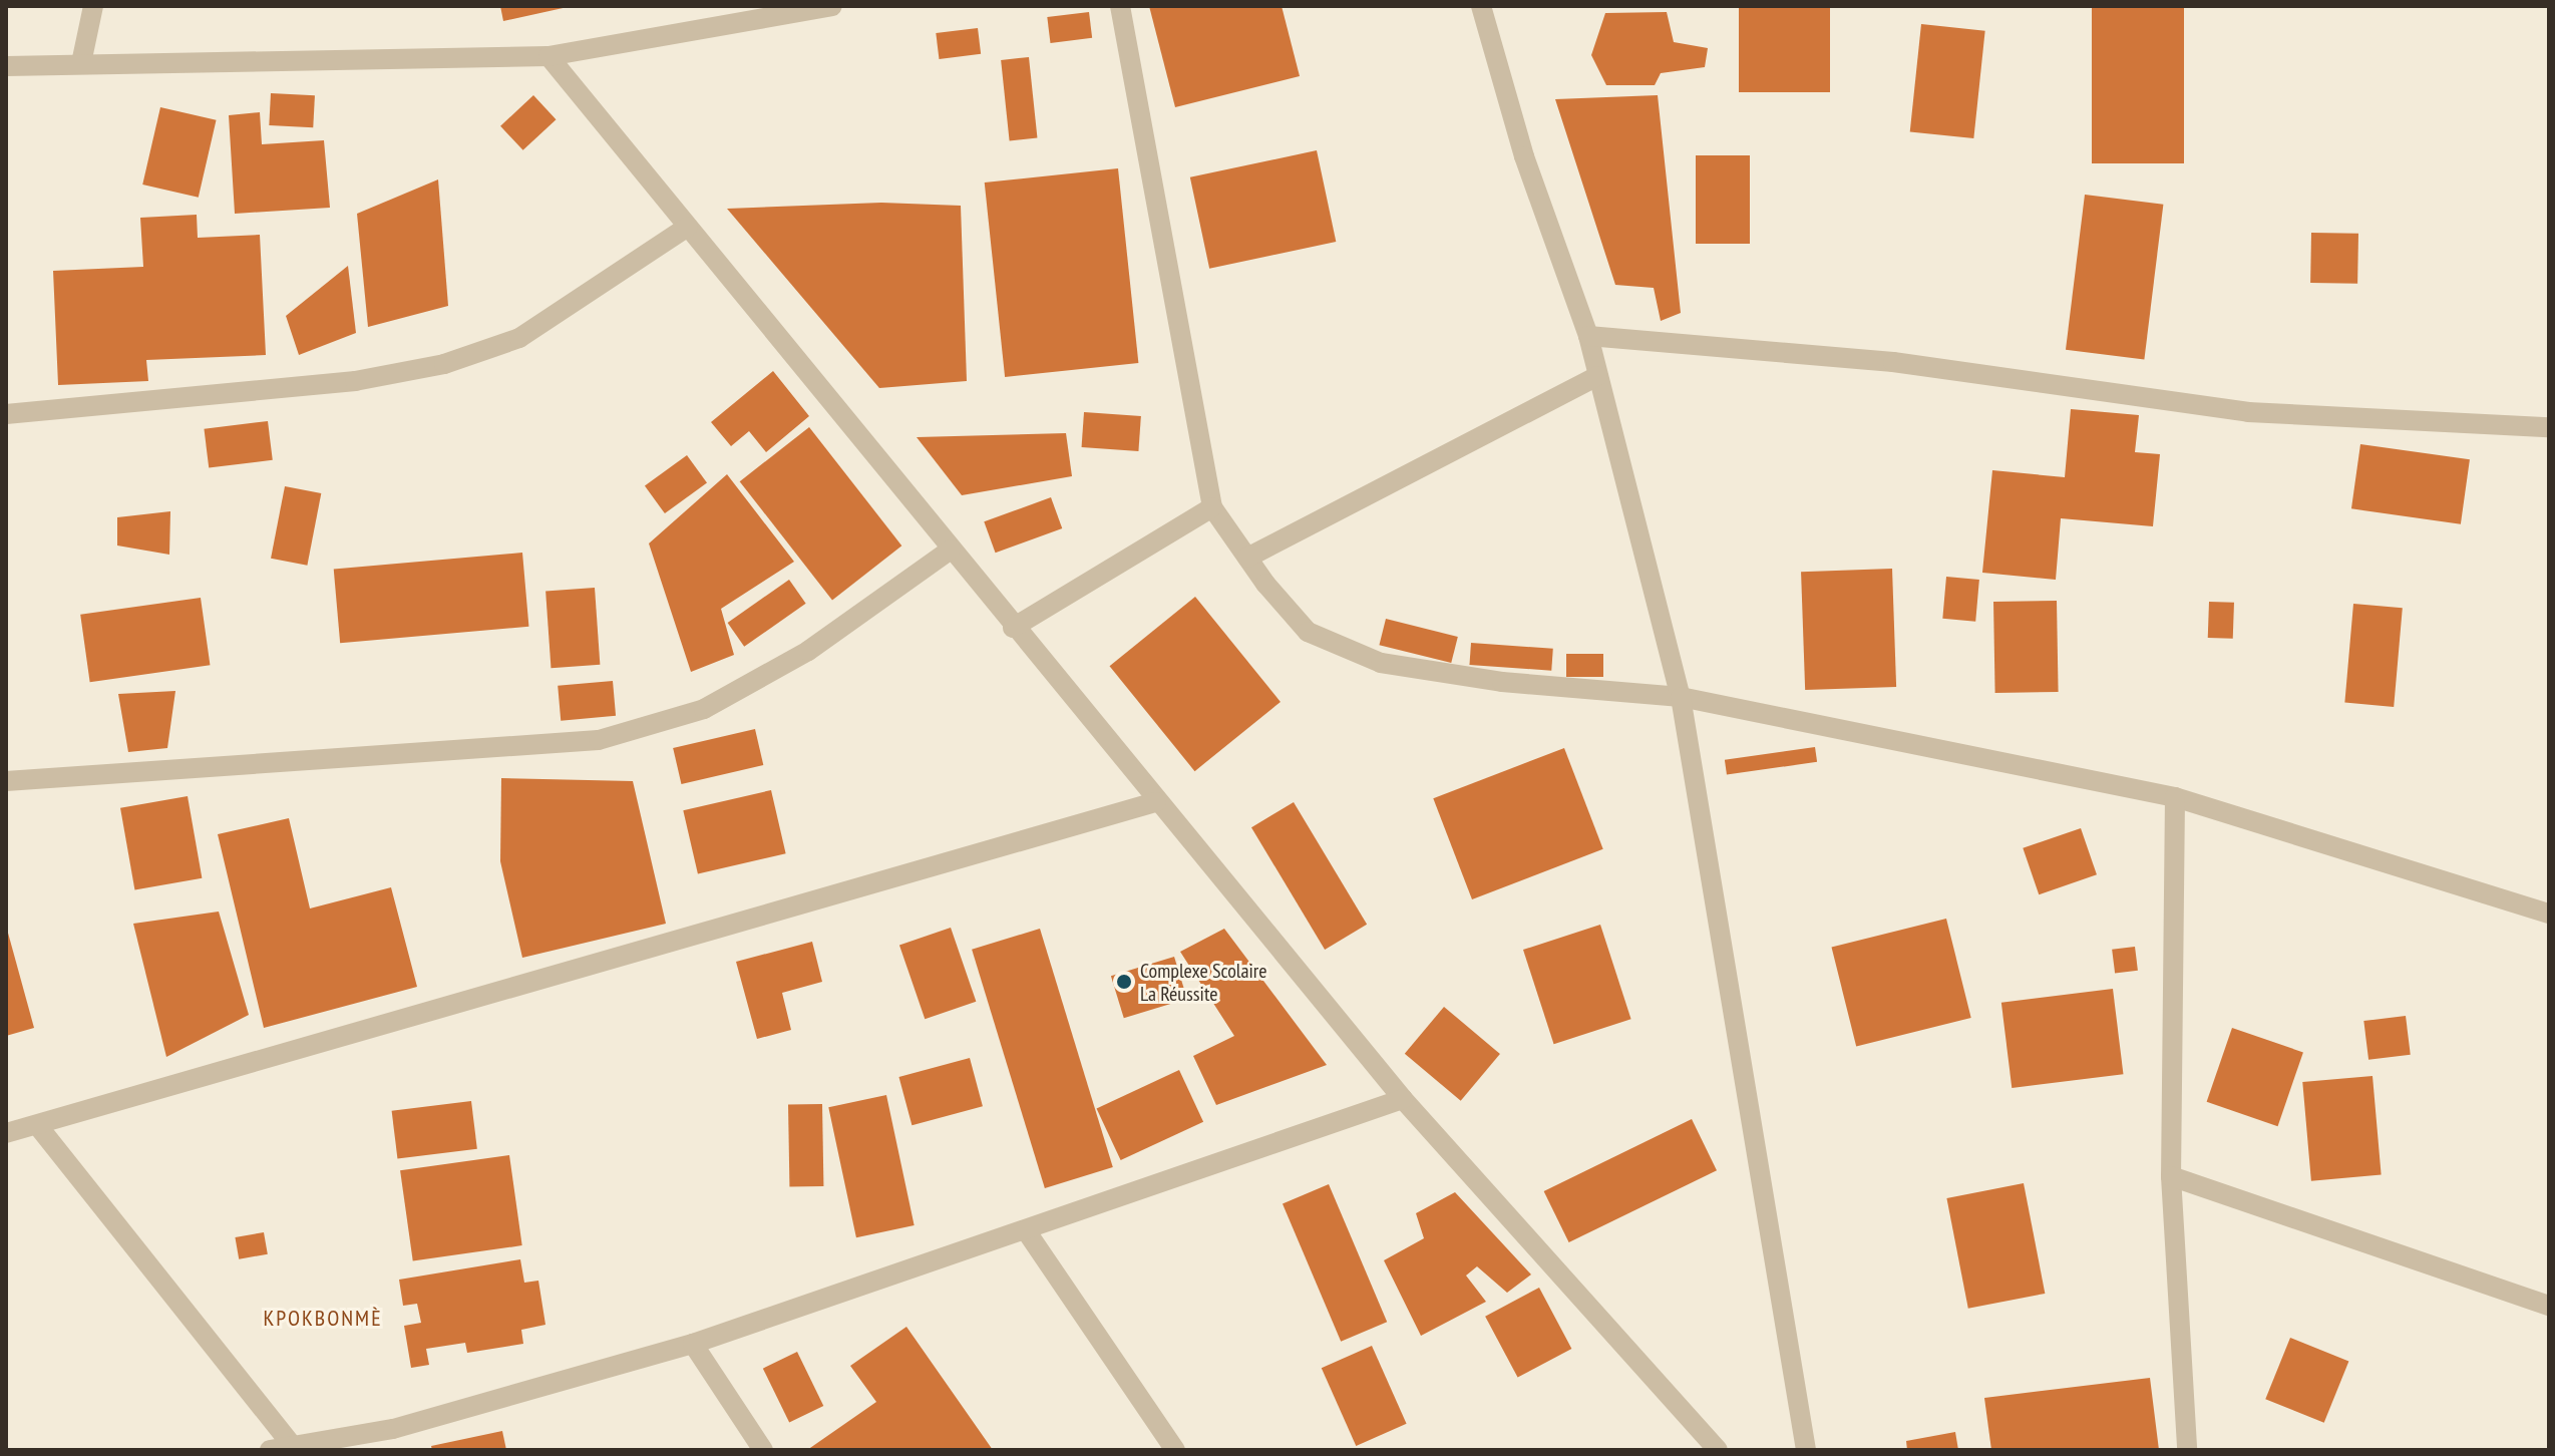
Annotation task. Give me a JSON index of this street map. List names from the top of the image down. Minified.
{"districts":["KPOKBONMÈ"],"places":["Complexe Scolaire La Réussite"]}
